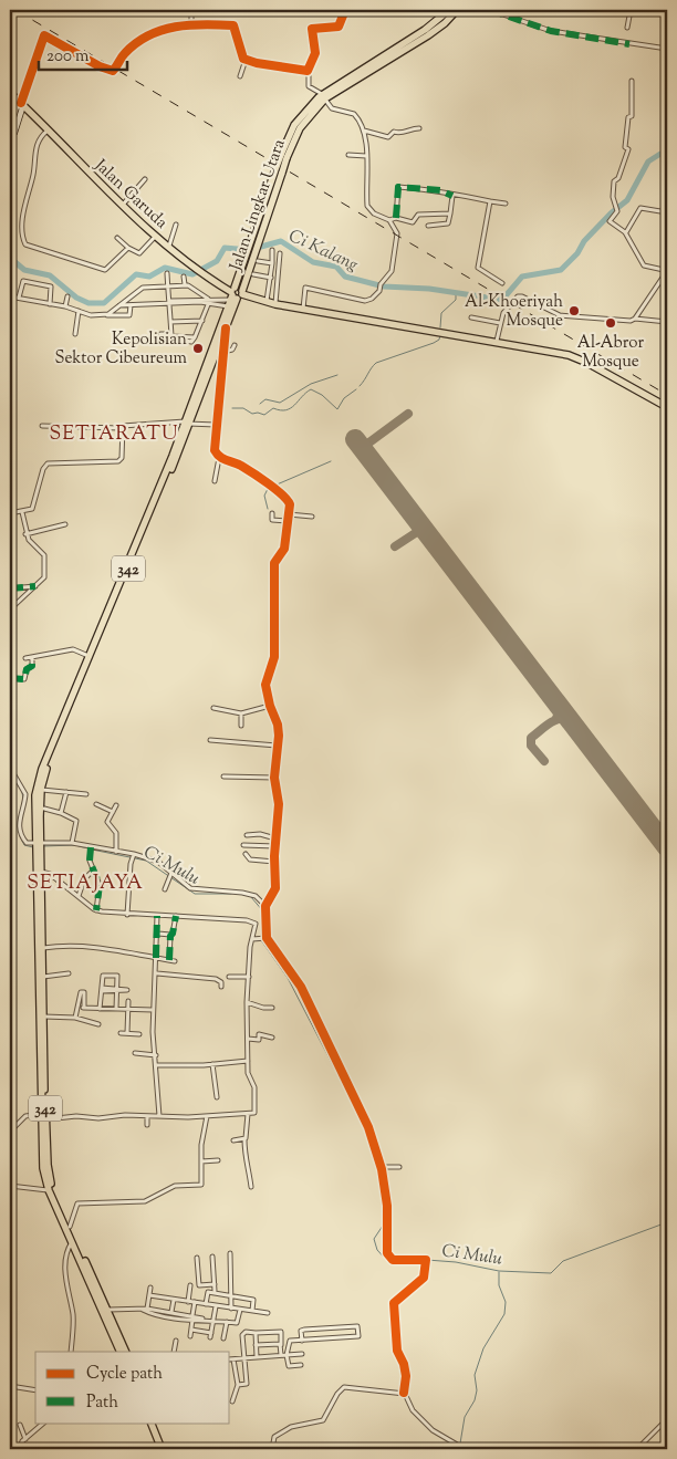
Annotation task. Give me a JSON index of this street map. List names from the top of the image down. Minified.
{"streets":{"main road":["Jalan Garuda","Jalan Lingkar Utara","342"]},"crossings":[["Jalan Garuda","Jalan Lingkar Utara"],["Jalan Garuda","342"],["Jalan Lingkar Utara","342"]],"districts":["SETIARATU","SETIAJAYA"],"water":["Ci Kalang","Ci Mulu"],"places":["Al-Khoeriyah Mosque","Al-Abror Mosque","Kepolisian Sektor Cibeureum"],"legend":["Cycle path","Path"],"scale_bar":"200 m"}
